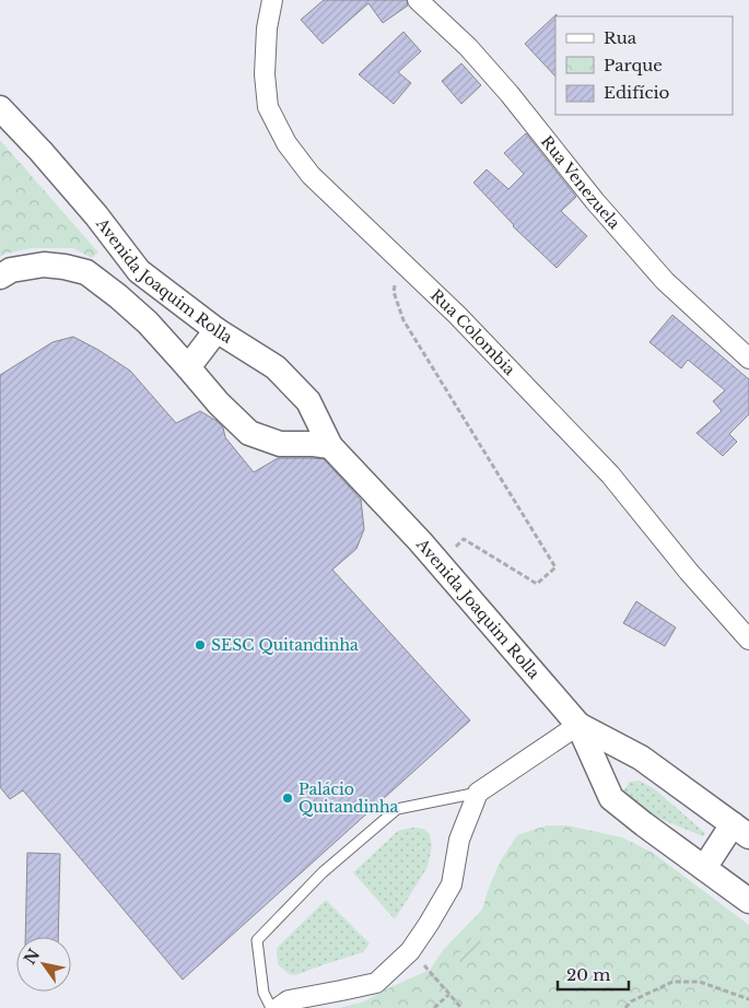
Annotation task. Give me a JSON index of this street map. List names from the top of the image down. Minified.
{"streets":{"street":["Rua Venezuela","Avenida Joaquim Rolla","Rua Colombia"]},"places":["SESC Quitandinha","Palácio Quitandinha"],"legend":["Rua","Parque","Edifício"],"scale_bar":"20 m","north":"top left"}
